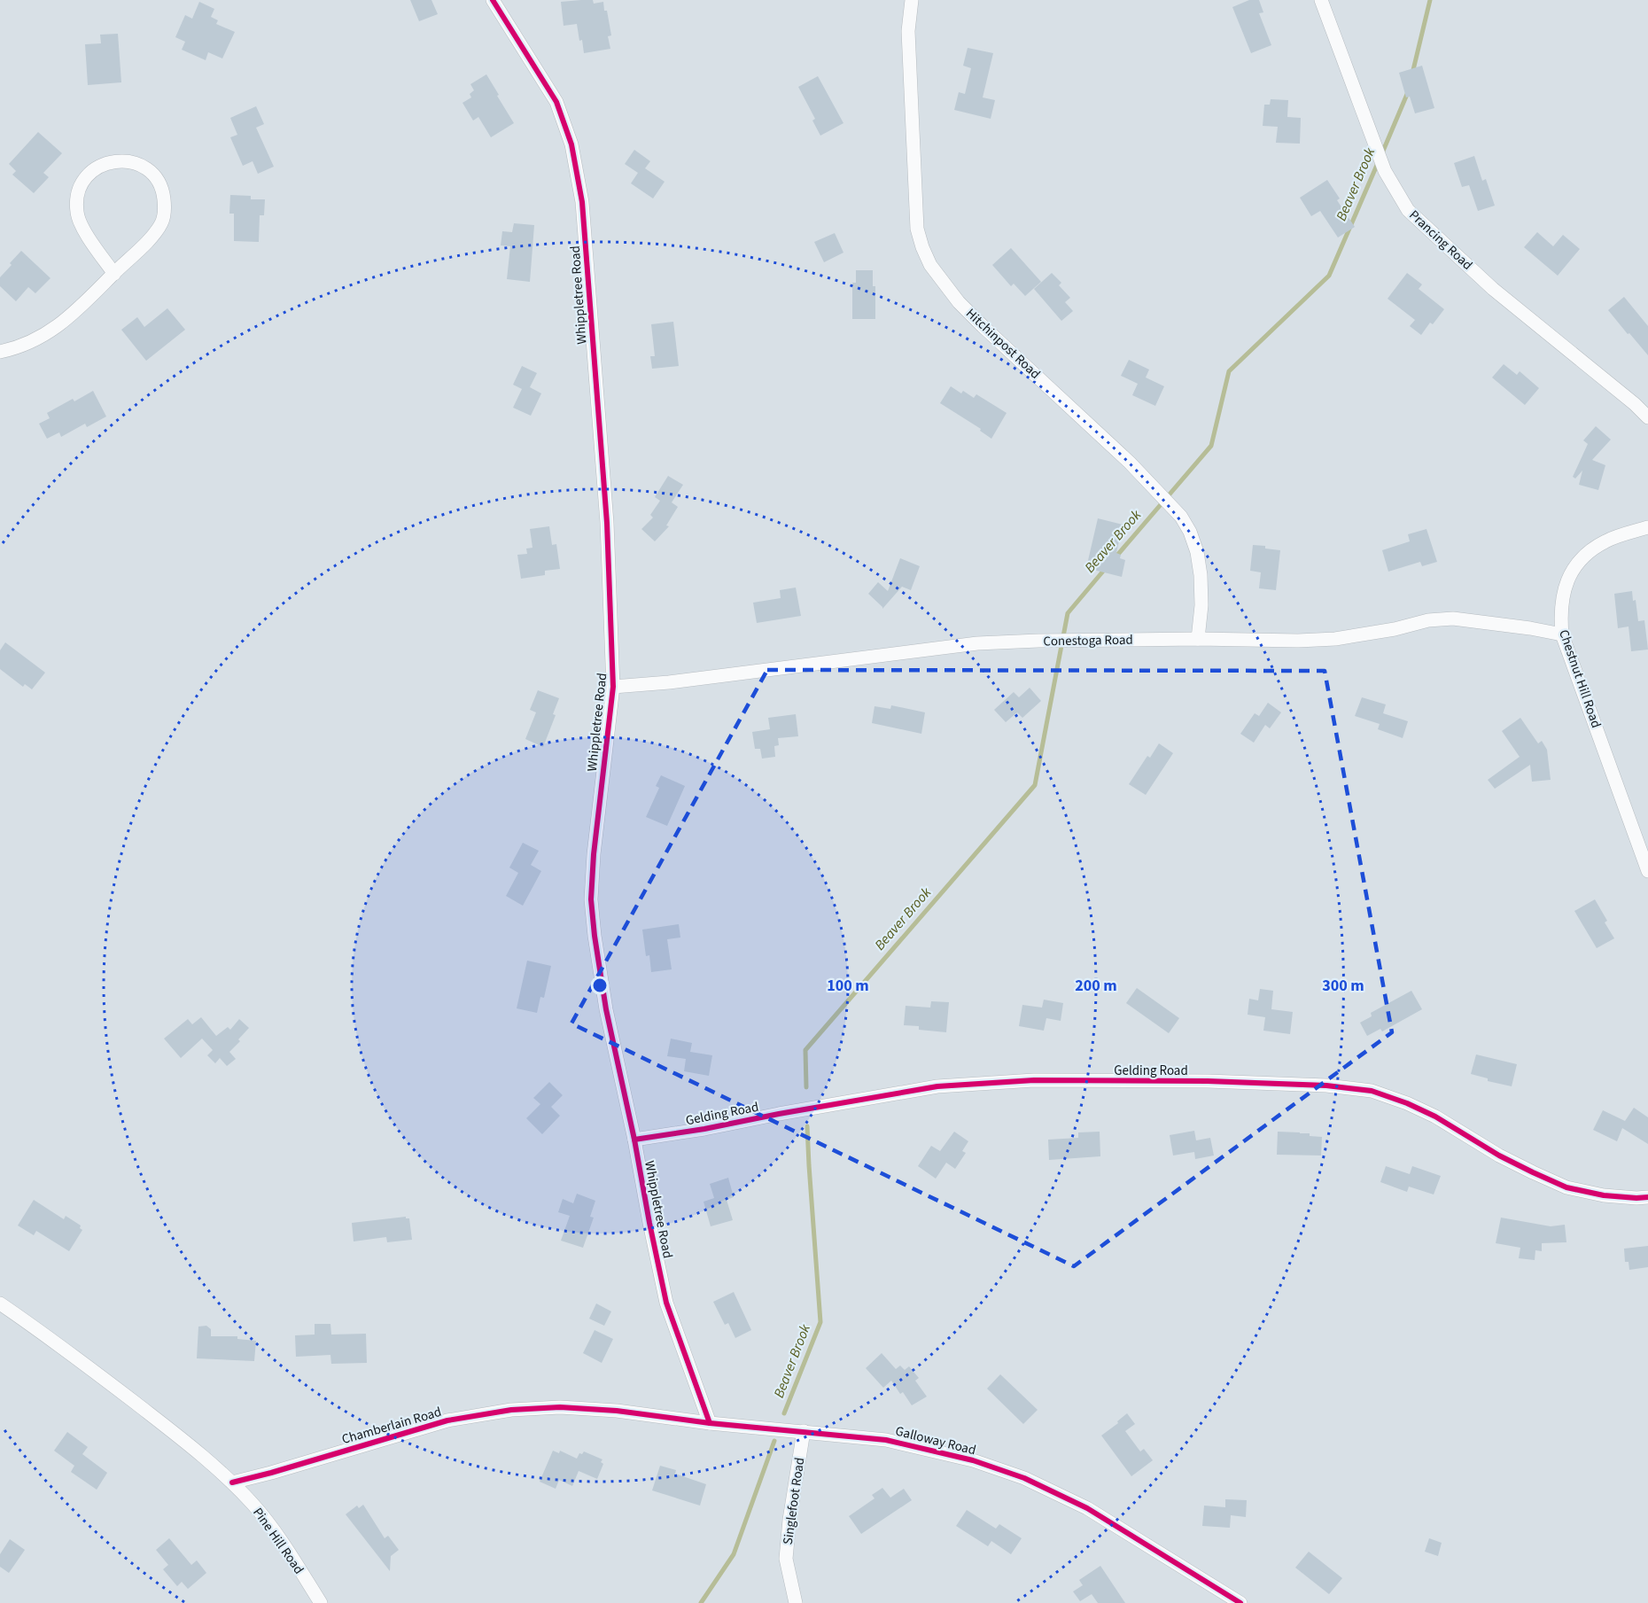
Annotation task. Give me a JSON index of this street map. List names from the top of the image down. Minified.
{"streets":{"street":["Prancing Road","Whippletree Road","Hitchinpost Road","Conestoga Road","Chestnut Hill Road","Gelding Road","Chamberlain Road","Galloway Road","Singlefoot Road","Pine Hill Road"]},"crossings":[["Whippletree Road","Conestoga Road"],["Whippletree Road","Gelding Road"],["Whippletree Road","Galloway Road"],["Hitchinpost Road","Conestoga Road"],["Conestoga Road","Chestnut Hill Road"],["Chamberlain Road","Galloway Road"],["Chamberlain Road","Pine Hill Road"],["Galloway Road","Singlefoot Road"]],"water":["Beaver Brook"],"rings":["100 m","200 m","300 m"]}
